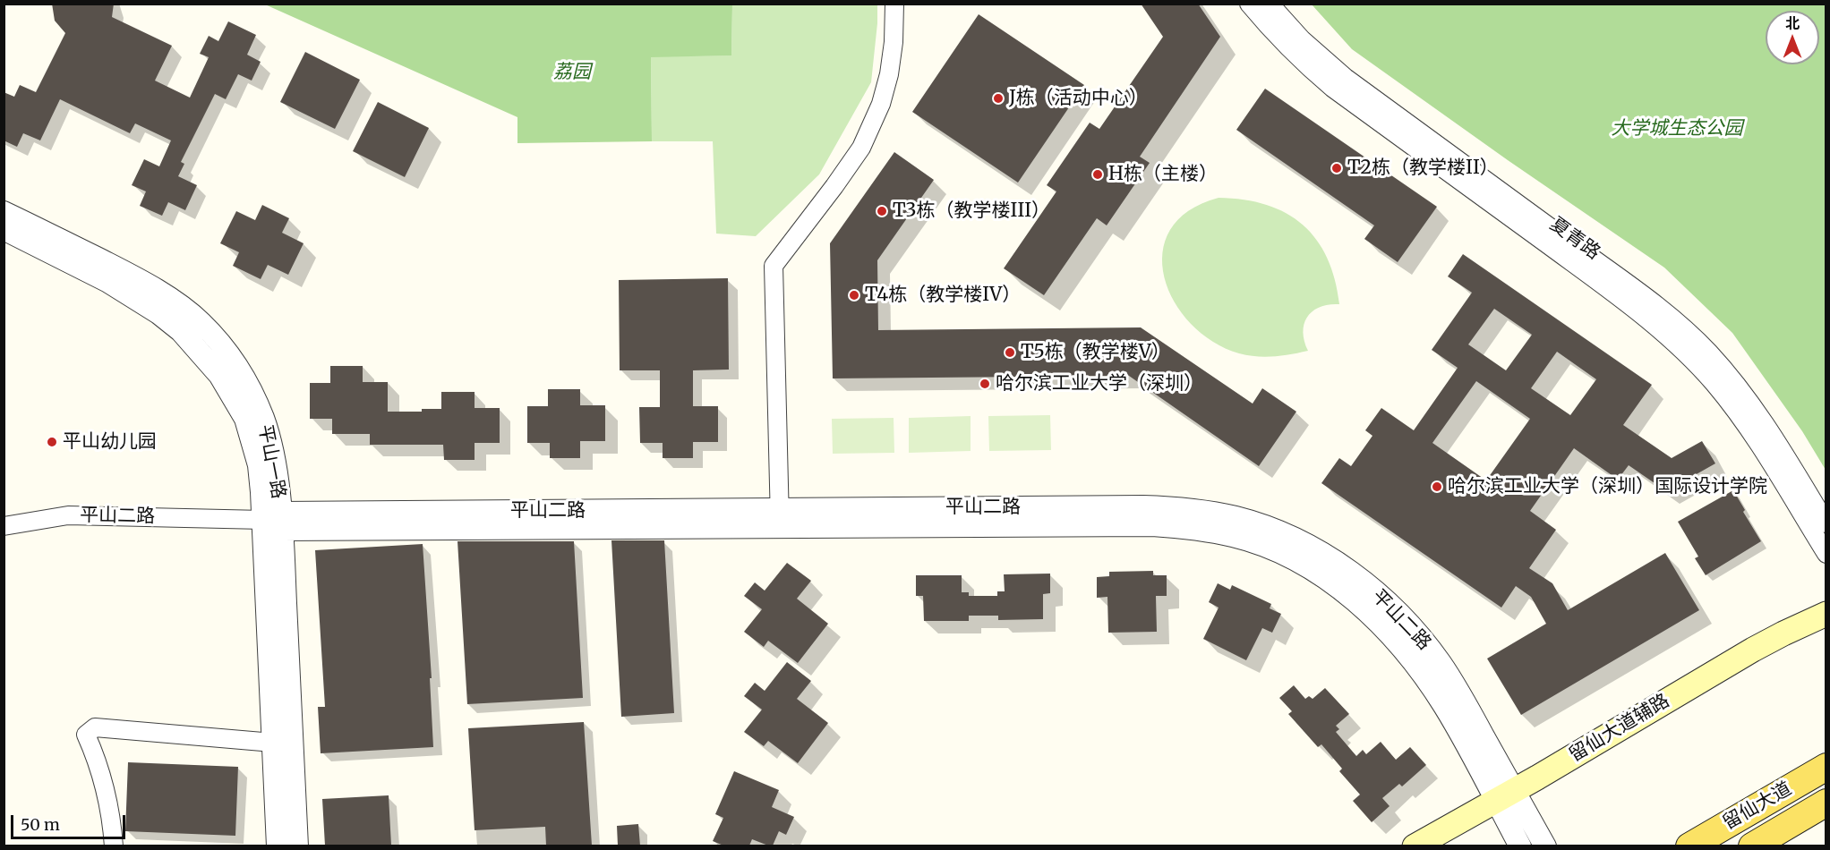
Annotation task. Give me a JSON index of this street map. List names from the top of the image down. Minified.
{"streets":{"main road":["留仙大道辅路","留仙大道"],"street":["夏青路","平山一路","平山二路"]},"crossings":[["平山一路","平山二路"],["平山二路","留仙大道辅路"]],"parks":["荔园","大学城生态公园"],"places":["J栋（活动中心）","T2栋（教学楼II）","H栋（主楼）","T3栋（教学楼III）","T4栋（教学楼IV）","T5栋（教学楼V）","哈尔滨工业大学（深圳）","平山幼儿园","哈尔滨工业大学（深圳）国际设计学院"],"scale_bar":"50 m","north":"top"}
